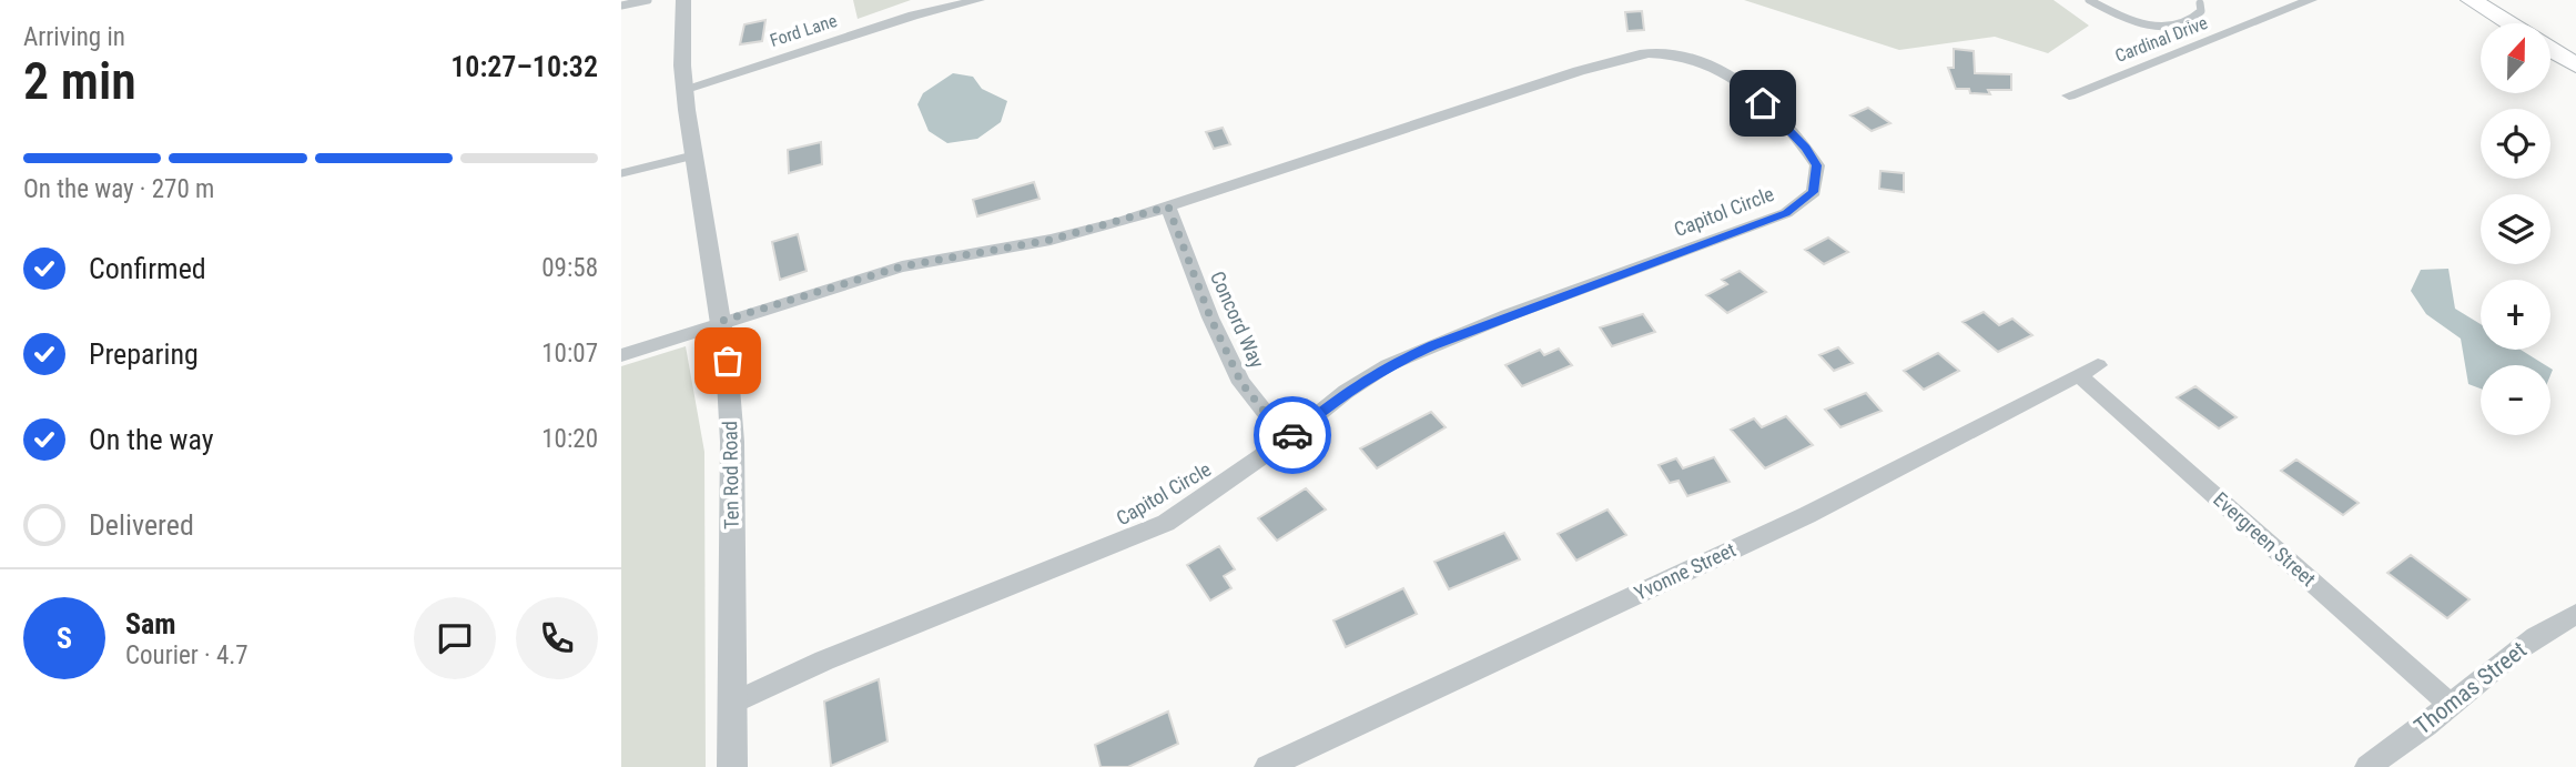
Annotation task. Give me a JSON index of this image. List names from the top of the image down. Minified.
{"streets":{"street":["Ford Lane","Cardinal Drive","Capitol Circle","Concord Way","Ten Rod Road","Evergreen Street","Yvonne Street","Thomas Street"]},"crossings":[["Ford Lane","Ten Rod Road"],["Capitol Circle","Concord Way"],["Capitol Circle","Ten Rod Road"],["Evergreen Street","Yvonne Street"],["Evergreen Street","Thomas Street"]],"north":"top","page":{"heading":["2 min","Arriving in","10:27–10:32"],"panel":["Sam","Courier · 4.7"],"map_buttons":["+","−"],"bar":"On the way · 270 m","list":[["Confirmed","09:58"],["Preparing","10:07"],["On the way","10:20"],"Delivered"],"round":"S"}}
